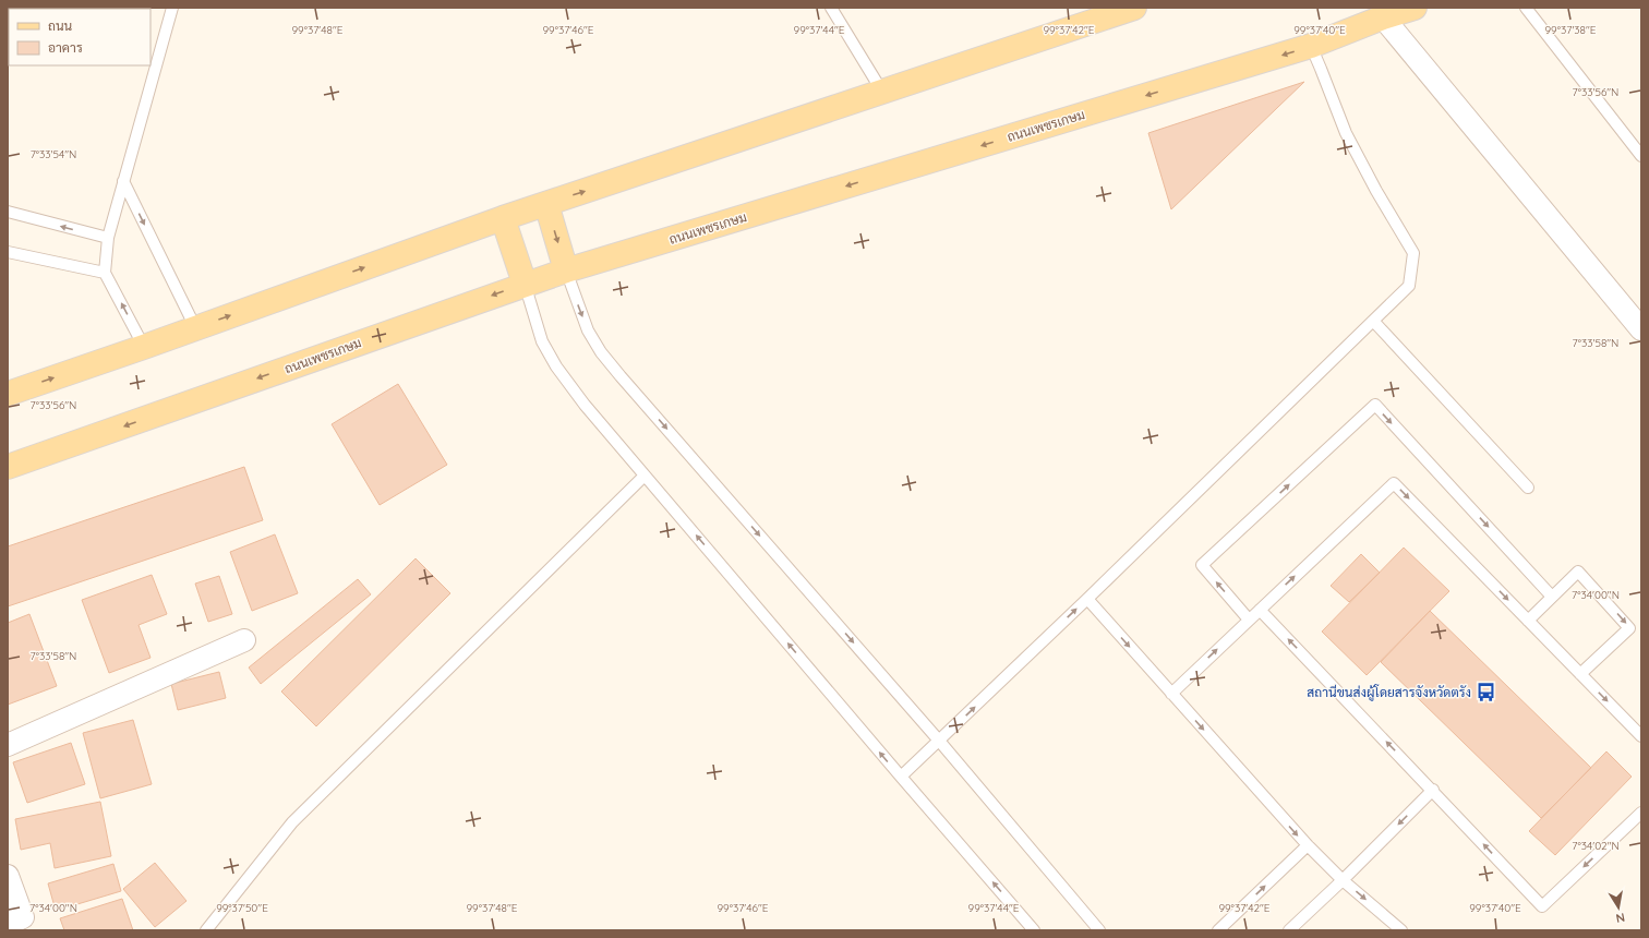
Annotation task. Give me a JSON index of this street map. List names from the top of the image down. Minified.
{"streets":{"main road":["ถนนเพชรเกษม"]},"places":{"bus stop":["สถานีขนส่งผู้โดยสารจังหวัดตรัง"]},"legend":["ถนน","อาคาร"],"north":"bottom","coordinates":["99°37'48\"E","99°37'46\"E","99°37'44\"E","99°37'42\"E","99°37'40\"E","99°37'38\"E","7°33'56\"N","7°33'54\"N","7°33'58\"N","7°34'00\"N","7°34'02\"N","99°37'50\"E"]}
